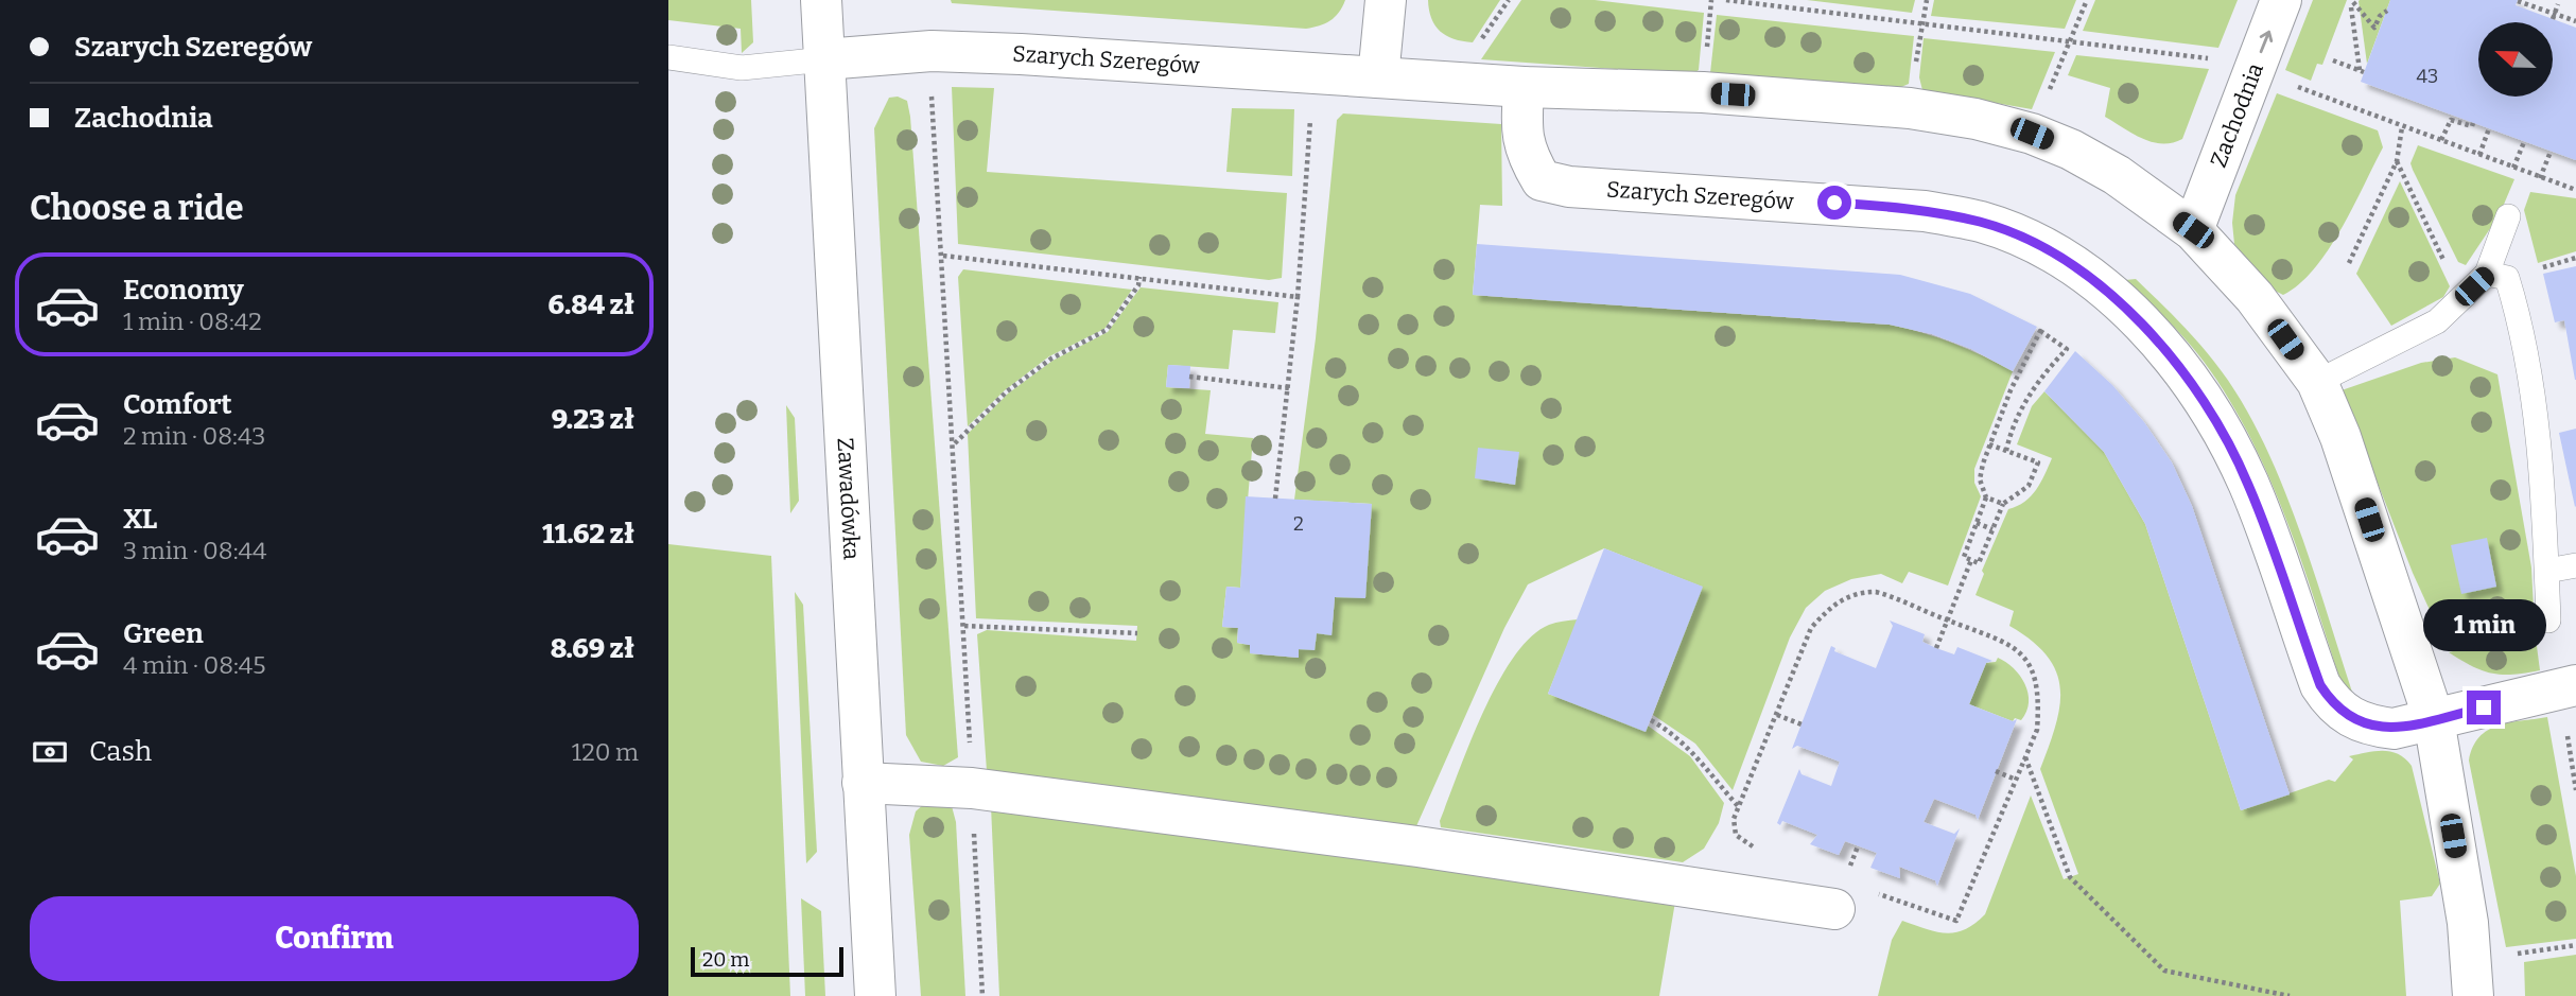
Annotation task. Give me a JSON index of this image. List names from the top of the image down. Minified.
{"streets":{"street":["Szarych Szeregów","Zachodnia","Zawadówka"]},"crossings":[["Szarych Szeregów","Zachodnia"],["Szarych Szeregów","Zawadówka"]],"one_way":["Zachodnia"],"house_numbers":["43","2"],"scale_bar":"20 m","north":"left","page":{"banner":["Szarych Szeregów","Zachodnia"],"heading":"Choose a ride","list":[{"name":"Economy","note":"1 min · 08:42","value":"6.84 zł"},{"name":"Comfort","note":"2 min · 08:43","value":"9.23 zł"},{"name":"XL","note":"3 min · 08:44","value":"11.62 zł"},{"name":"Green","note":"4 min · 08:45","value":"8.69 zł"}],"bubble":"1 min","pay":["Cash","120 m"],"buttons":"Confirm","scale":"20 m"}}
